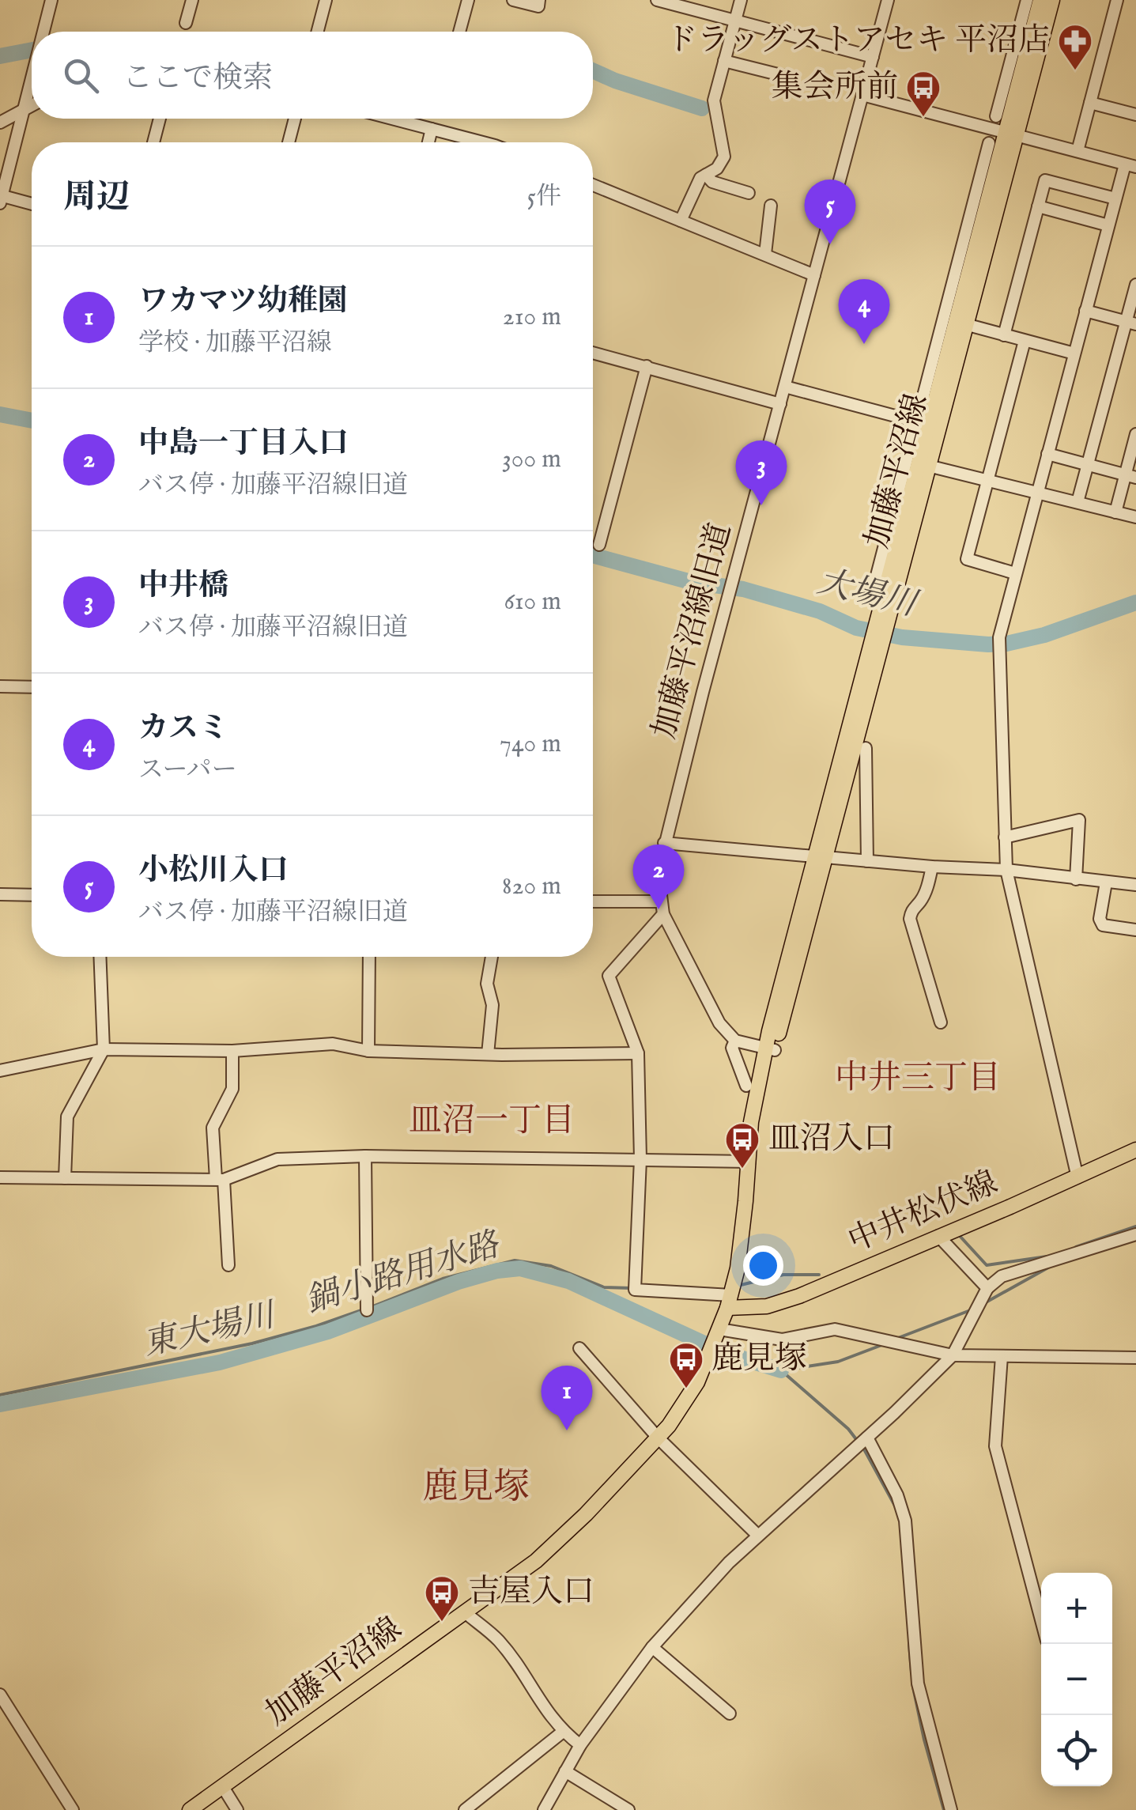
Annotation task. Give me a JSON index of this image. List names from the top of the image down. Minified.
{"streets":{"main road":["加藤平沼線","中井松伏線"],"street":["加藤平沼線旧道"]},"crossings":[["加藤平沼線","中井松伏線"]],"districts":["中井三丁目","皿沼一丁目","鹿見塚"],"water":["大場川","鍋小路用水路","東大場川"],"places":{"pharmacy":["ドラッグストアセキ 平沼店"],"bus stop":["集会所前","皿沼入口","鹿見塚","吉屋入口"]},"page":{"search":"ここで検索","heading":["周辺","5件"],"pins":["5","4","3","2","1"],"list":[{"mark":"1","name":"ワカマツ幼稚園","note":"学校 · 加藤平沼線","value":"210 m"},{"mark":"2","name":"中島一丁目入口","note":"バス停 · 加藤平沼線旧道","value":"300 m"},{"mark":"3","name":"中井橋","note":"バス停 · 加藤平沼線旧道","value":"610 m"},{"mark":"4","name":"カスミ","note":"スーパー","value":"740 m"},{"mark":"5","name":"小松川入口","note":"バス停 · 加藤平沼線旧道","value":"820 m"}],"map_buttons":["+","−"]}}
